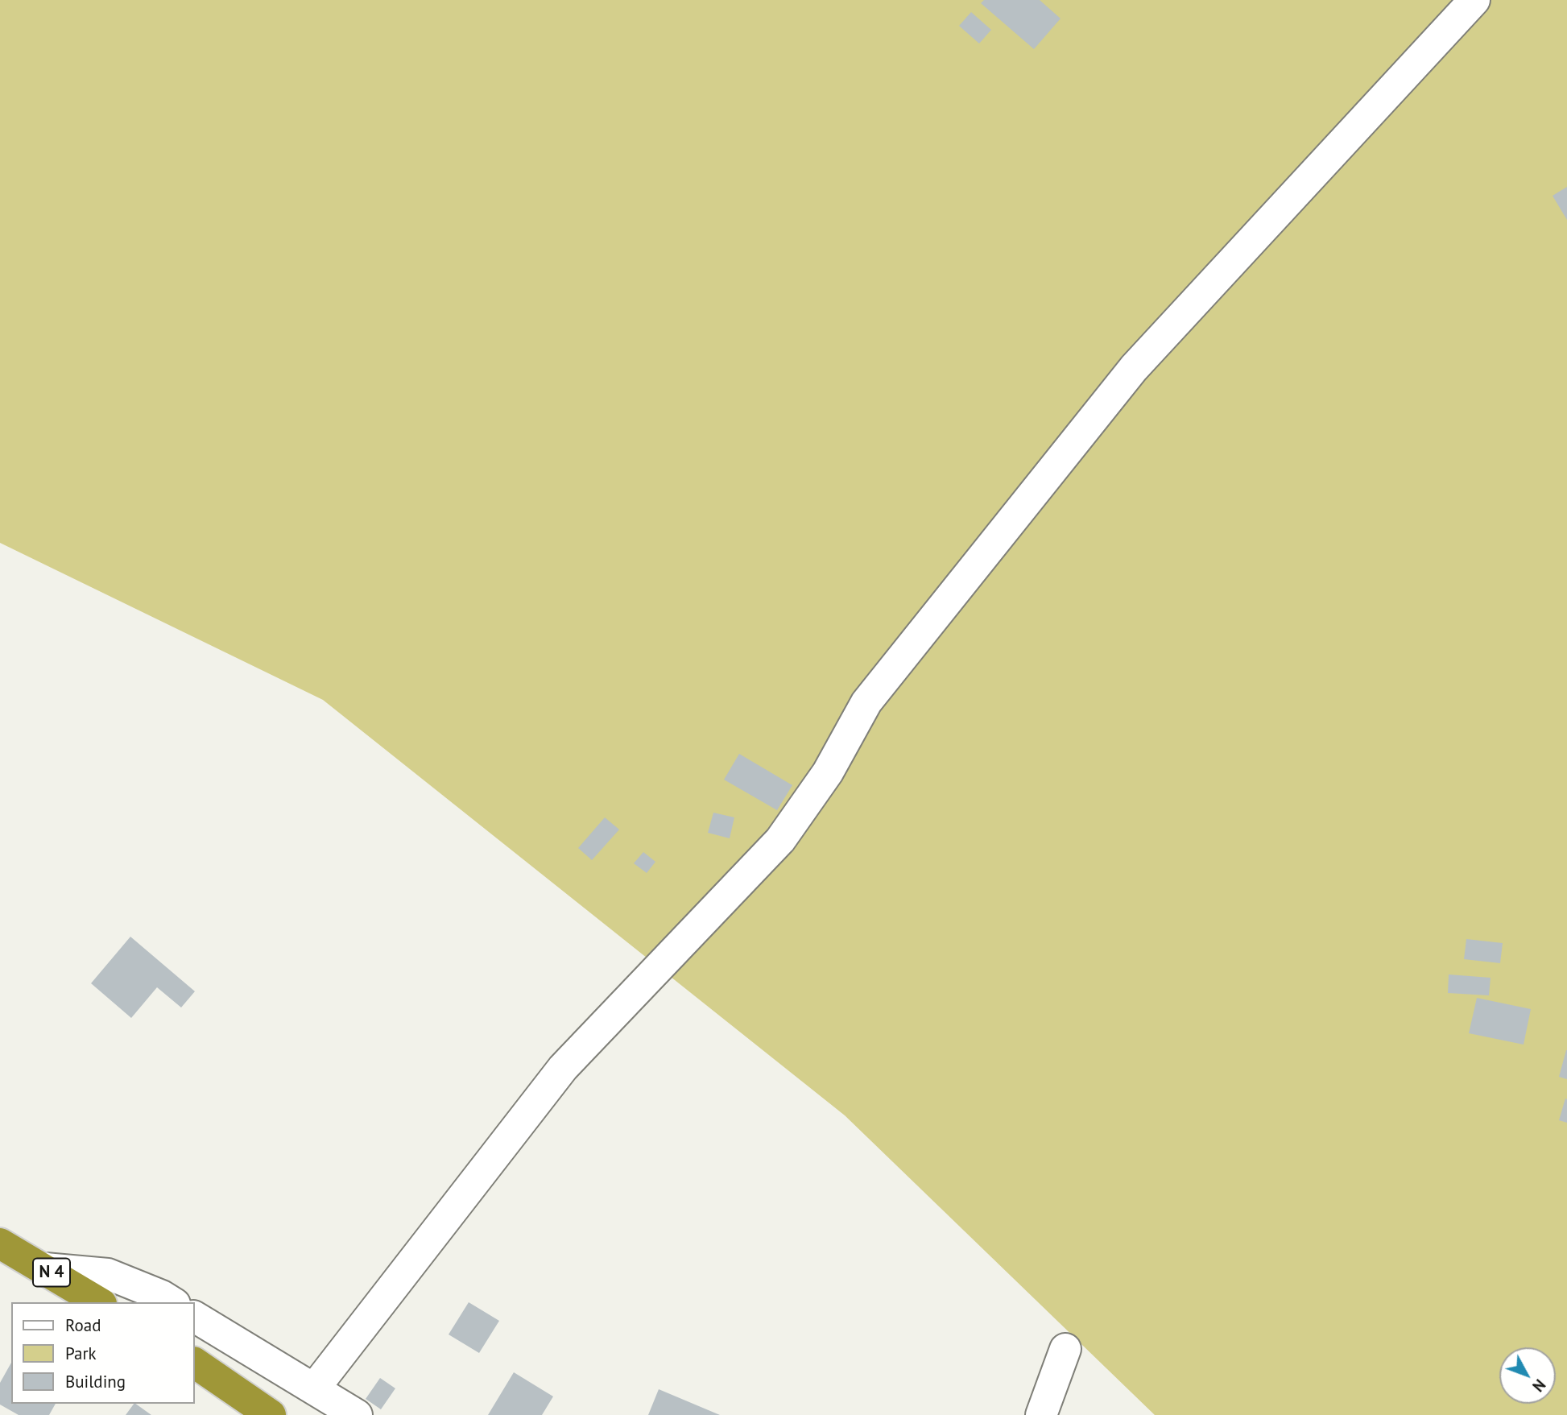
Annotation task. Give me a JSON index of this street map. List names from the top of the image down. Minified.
{"streets":{"highway":["N 4"]},"legend":["Road","Park","Building"],"north":"bottom right"}
